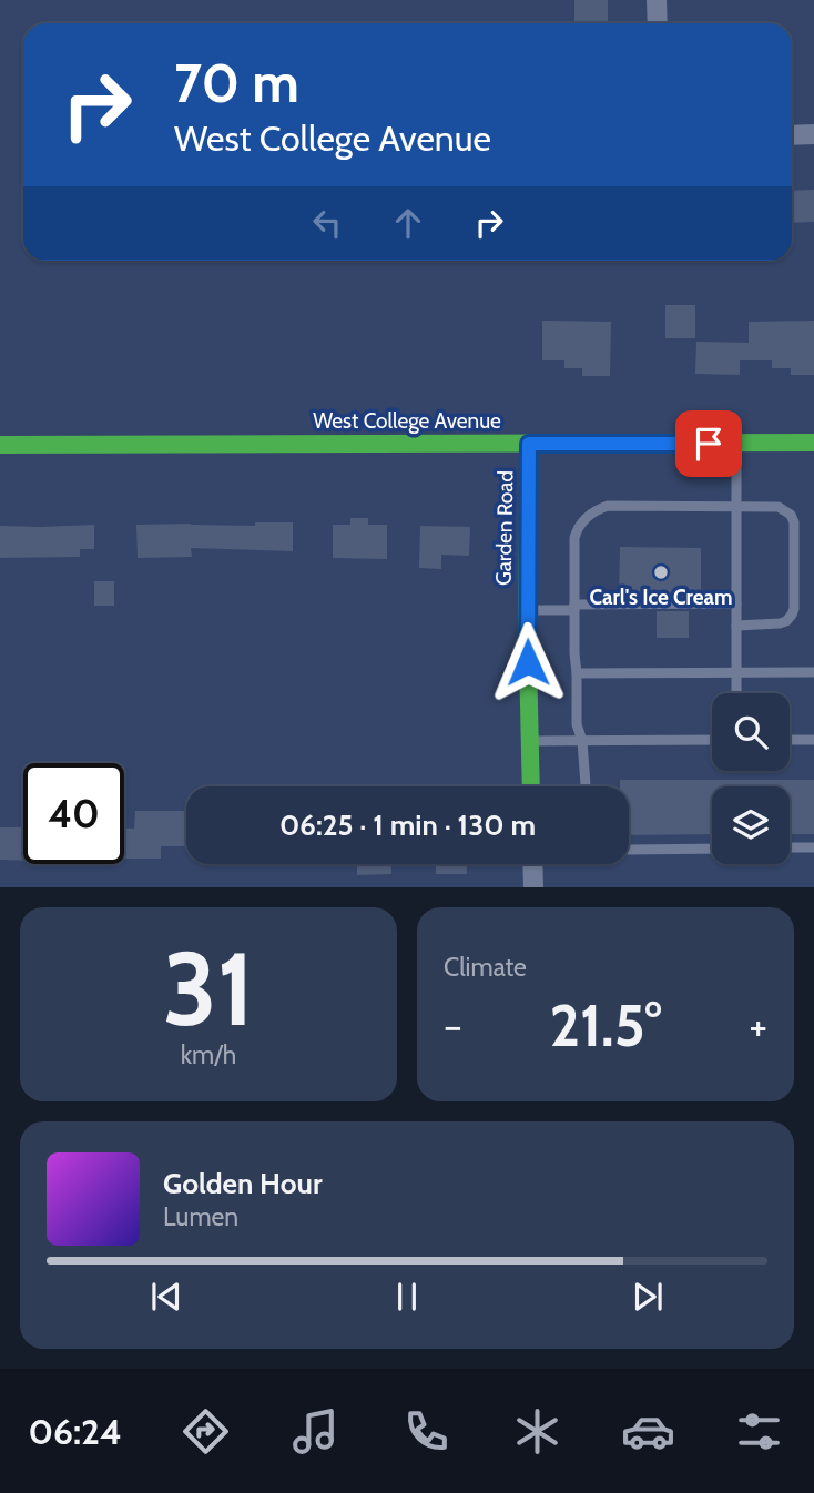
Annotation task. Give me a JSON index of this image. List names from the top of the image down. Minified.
{"streets":{"main road":["West College Avenue","Garden Road"]},"crossings":[["West College Avenue","Garden Road"]],"places":["Carl's Ice Cream"],"page":{"turn":["70 m","West College Avenue"],"limit":"40","trip":"06:25 · 1 min · 130 m","tile":[["31","km/h"],"Climate"],"heat":["−","21.5°","+"],"song":["Golden Hour","Lumen"],"tabs":"06:24"}}
